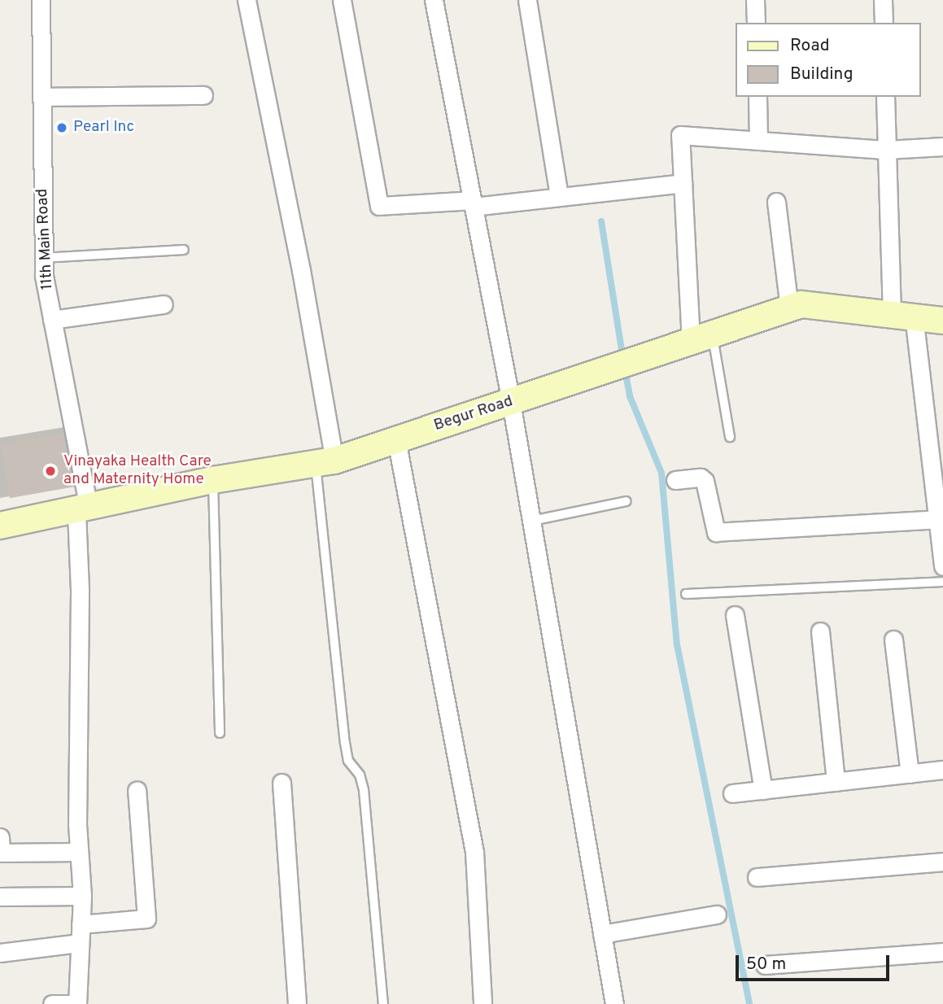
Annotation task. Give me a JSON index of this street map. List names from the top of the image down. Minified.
{"streets":{"main road":["Begur Road"],"street":["11th Main Road"]},"crossings":[["11th Main Road","Begur Road"]],"places":["Pearl Inc","Vinayaka Health Care and Maternity Home"],"legend":["Road","Building"],"scale_bar":"50 m"}
